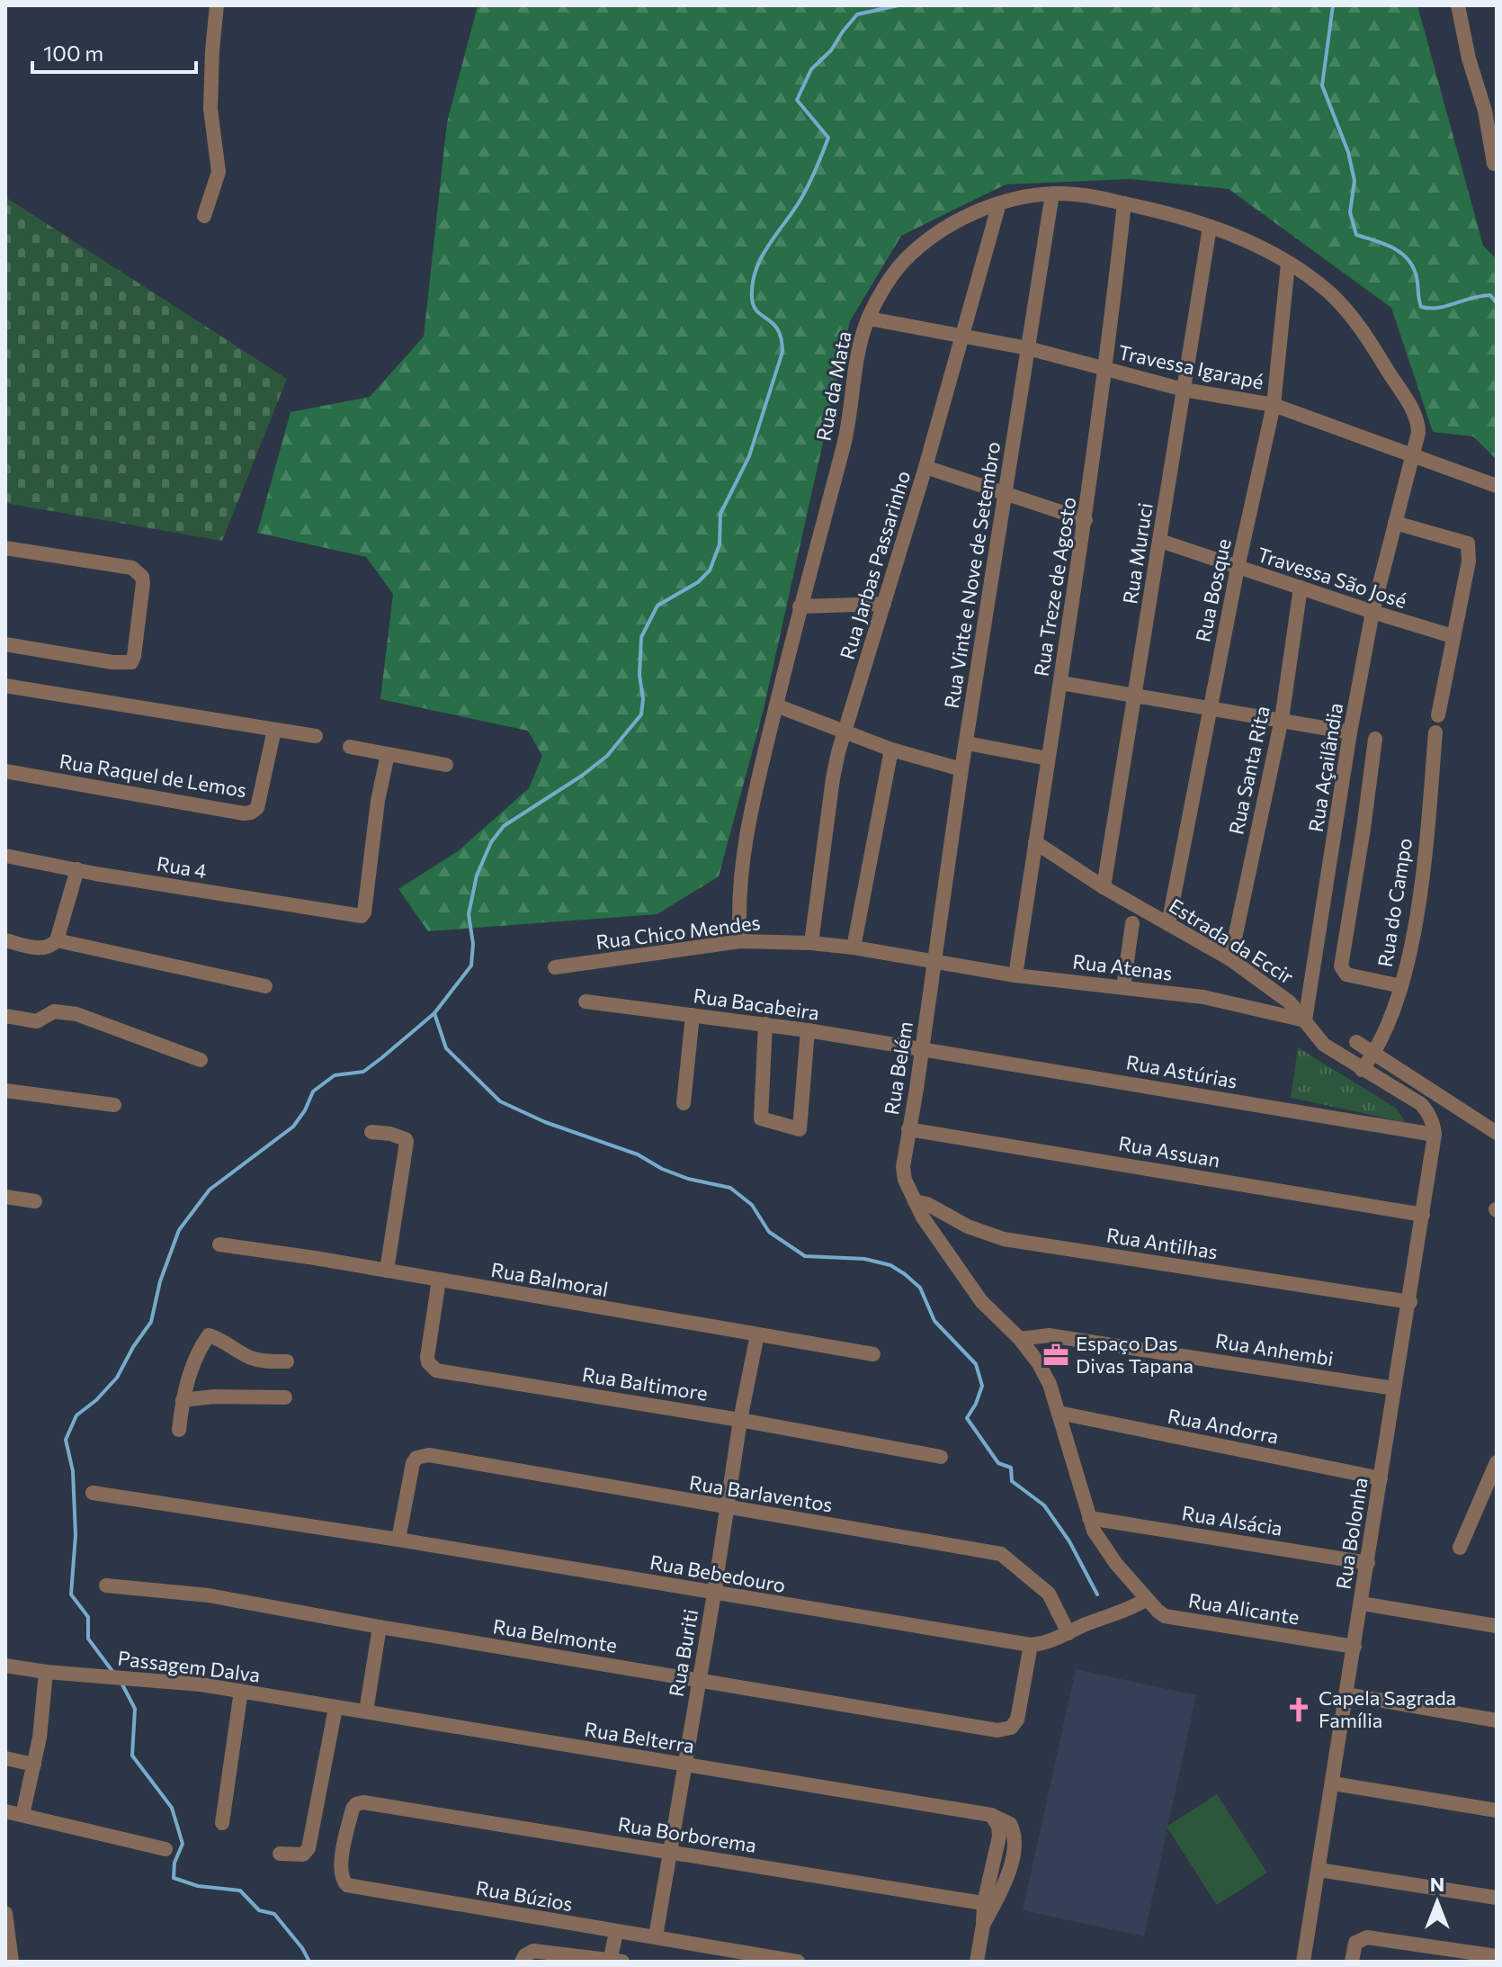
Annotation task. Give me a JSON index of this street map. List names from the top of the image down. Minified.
{"streets":{"street":["Travessa Igarapé","Rua da Mata","Rua Muruci","Rua Jarbas Passarinho","Rua Vinte e Nove de Setembro","Travessa São José","Rua Treze de Agosto","Rua Bosque","Rua Açailândia","Rua Santa Rita","Rua Raquel de Lemos","Rua 4","Rua do Campo","Rua Chico Mendes","Estrada da Eccir","Rua Atenas","Rua Bacabeira","Rua Belém","Rua Astúrias","Rua Assuan","Rua Antilhas","Rua Balmoral","Rua Anhembi","Rua Baltimore","Rua Andorra","Rua Barlaventos","Rua Alsácia","Rua Bolonha","Rua Bebedouro","Rua Alicante","Rua Belmonte","Rua Buriti","Passagem Dalva","Rua Belterra","Rua Borborema","Rua Búzios"]},"crossings":[["Travessa Igarapé","Rua da Mata"],["Travessa Igarapé","Rua Muruci"],["Travessa Igarapé","Rua Jarbas Passarinho"],["Travessa Igarapé","Rua Vinte e Nove de Setembro"],["Travessa Igarapé","Rua Treze de Agosto"],["Travessa Igarapé","Rua Bosque"],["Rua da Mata","Rua Muruci"],["Rua da Mata","Rua Jarbas Passarinho"],["Rua da Mata","Rua Vinte e Nove de Setembro"],["Rua da Mata","Rua Treze de Agosto"],["Rua da Mata","Rua Bosque"],["Rua da Mata","Rua Açailândia"],["Rua da Mata","Rua Chico Mendes"],["Rua Muruci","Travessa São José"],["Rua Muruci","Estrada da Eccir"],["Rua Jarbas Passarinho","Rua Chico Mendes"],["Rua Vinte e Nove de Setembro","Rua Chico Mendes"],["Rua Vinte e Nove de Setembro","Rua Atenas"],["Rua Vinte e Nove de Setembro","Rua Belém"],["Travessa São José","Rua Bosque"],["Travessa São José","Rua Açailândia"],["Travessa São José","Rua Santa Rita"],["Rua Treze de Agosto","Estrada da Eccir"],["Rua Treze de Agosto","Rua Atenas"],["Rua Bosque","Estrada da Eccir"],["Rua Açailândia","Estrada da Eccir"],["Rua Açailândia","Rua Atenas"],["Rua Santa Rita","Estrada da Eccir"],["Rua do Campo","Estrada da Eccir"],["Rua Chico Mendes","Rua Atenas"],["Rua Chico Mendes","Rua Belém"],["Estrada da Eccir","Rua Atenas"],["Estrada da Eccir","Rua Bolonha"],["Rua Atenas","Rua Belém"],["Rua Bacabeira","Rua Belém"],["Rua Bacabeira","Rua Astúrias"],["Rua Belém","Rua Astúrias"],["Rua Belém","Rua Assuan"],["Rua Belém","Rua Antilhas"],["Rua Astúrias","Rua Bolonha"],["Rua Assuan","Rua Bolonha"],["Rua Antilhas","Rua Bolonha"],["Rua Balmoral","Rua Baltimore"],["Rua Balmoral","Rua Buriti"],["Rua Anhembi","Rua Bolonha"],["Rua Baltimore","Rua Buriti"],["Rua Andorra","Rua Bolonha"],["Rua Barlaventos","Rua Bebedouro"],["Rua Barlaventos","Rua Buriti"],["Rua Alsácia","Rua Bolonha"],["Rua Alsácia","Rua Alicante"],["Rua Bolonha","Rua Alicante"],["Rua Bebedouro","Rua Belmonte"],["Rua Bebedouro","Rua Buriti"],["Rua Belmonte","Rua Buriti"],["Rua Buriti","Rua Belterra"],["Rua Buriti","Rua Borborema"],["Rua Buriti","Rua Búzios"],["Passagem Dalva","Rua Belterra"],["Rua Belterra","Rua Borborema"],["Rua Borborema","Rua Búzios"]],"places":{"office":["Espaço Das Divas Tapana"],"church":["Capela Sagrada Família"]},"scale_bar":"100 m","north":"top"}
